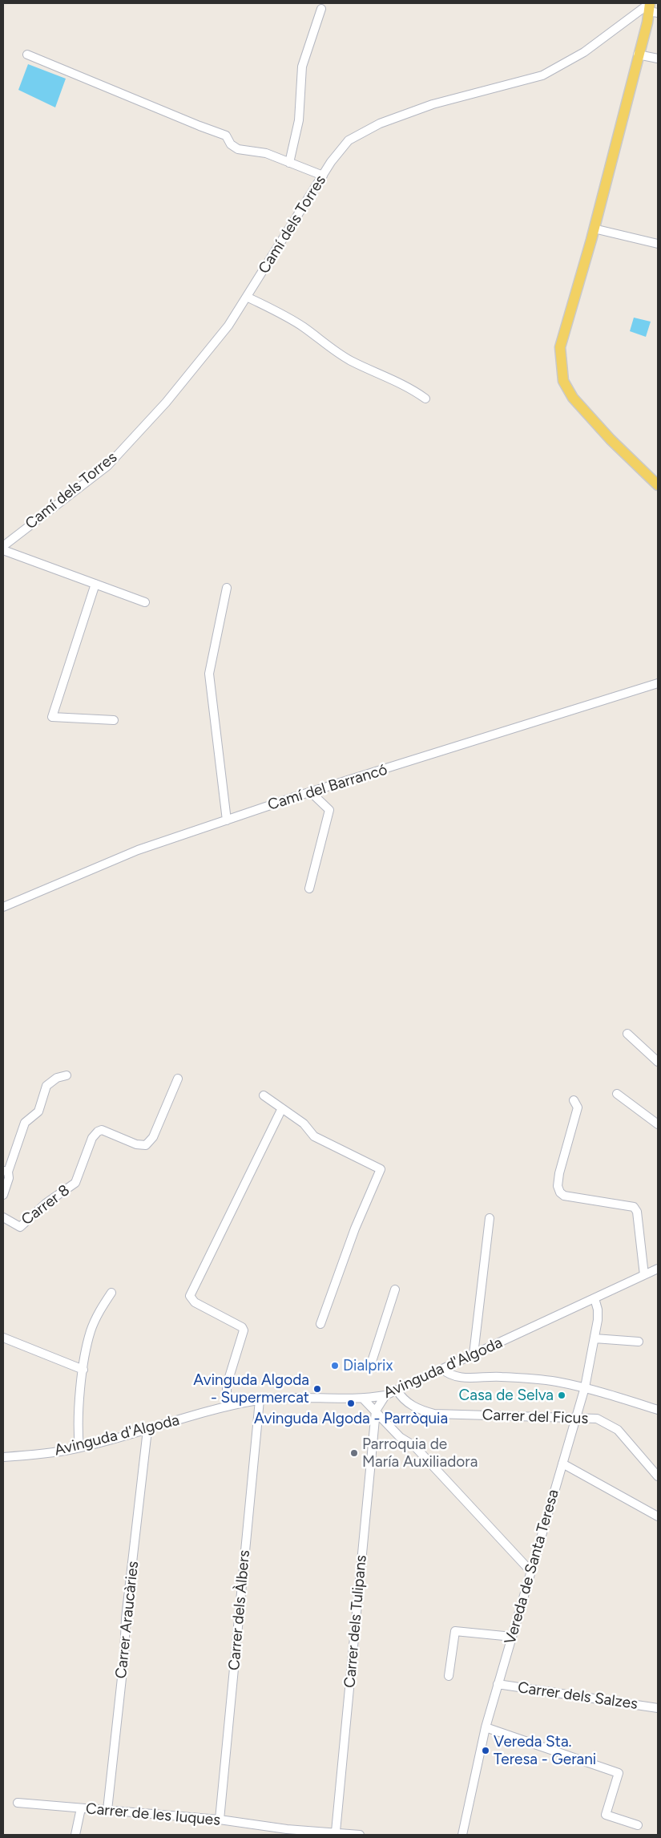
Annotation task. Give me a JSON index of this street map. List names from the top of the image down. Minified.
{"streets":{"street":["Camí dels Torres","Camí del Barrancó","Carrer 8","Avinguda d'Algoda","Carrer del Ficus","Vereda de Santa Teresa","Carrer dels Àlbers","Carrer Araucàries","Carrer dels Tulipans","Carrer dels Salzes","Carrer de les Iuques"]},"crossings":[["Avinguda d'Algoda","Carrer del Ficus"],["Avinguda d'Algoda","Vereda de Santa Teresa"],["Avinguda d'Algoda","Carrer dels Àlbers"],["Avinguda d'Algoda","Carrer Araucàries"],["Avinguda d'Algoda","Carrer dels Tulipans"],["Carrer del Ficus","Vereda de Santa Teresa"],["Vereda de Santa Teresa","Carrer dels Salzes"],["Carrer dels Àlbers","Carrer de les Iuques"],["Carrer Araucàries","Carrer de les Iuques"],["Carrer dels Tulipans","Carrer de les Iuques"]],"places":["Dialprix","Avinguda Algoda - Supermercat","Casa de Selva","Avinguda Algoda - Parròquia","Parroquia de María Auxiliadora","Vereda Sta. Teresa - Gerani"]}
